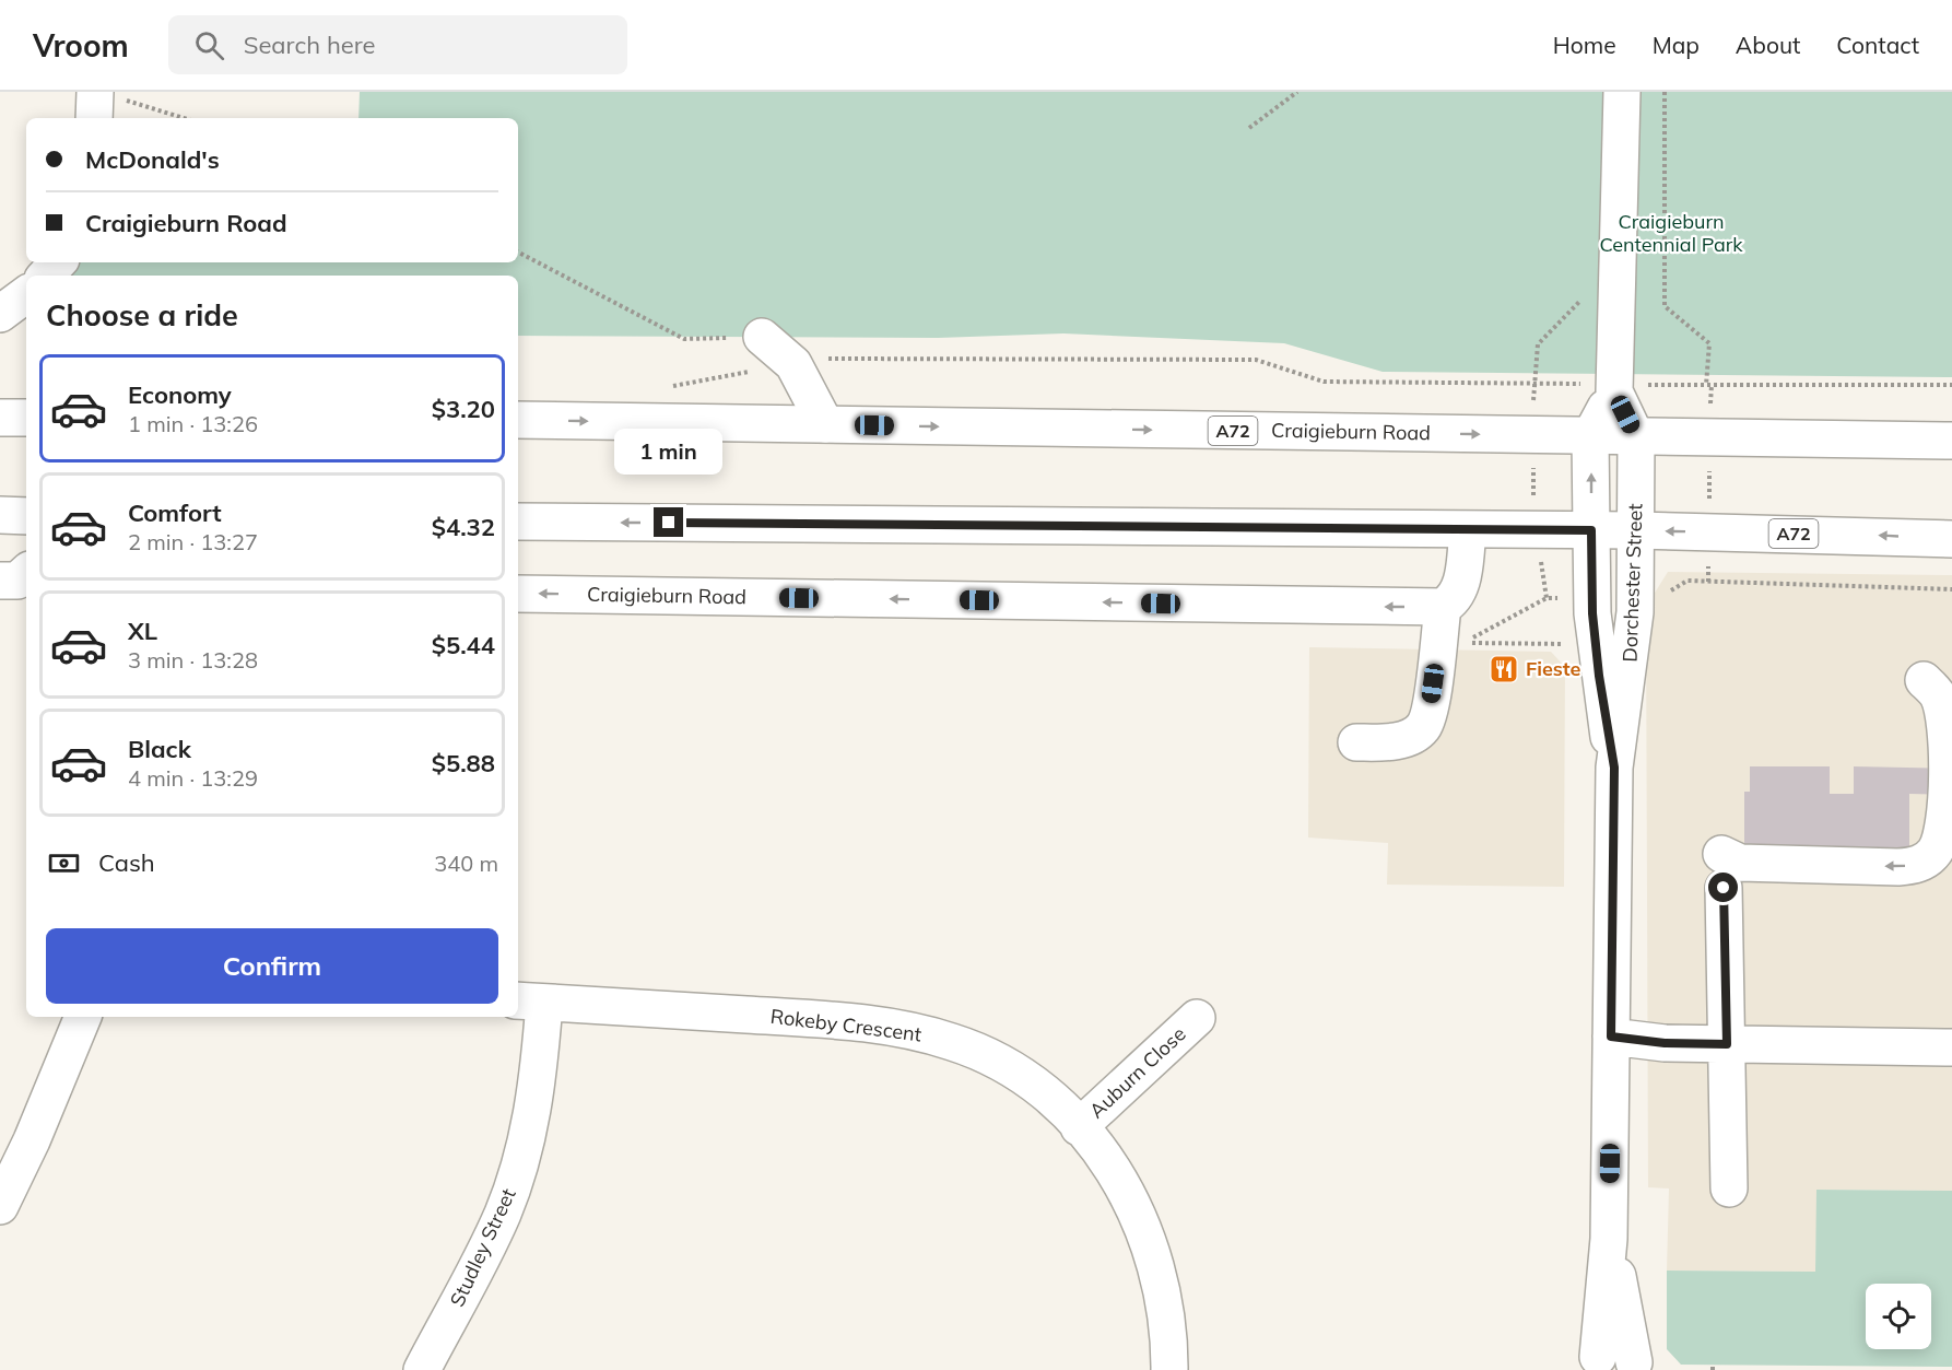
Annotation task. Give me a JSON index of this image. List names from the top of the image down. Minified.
{"streets":{"street":["A72","Craigieburn Road","Dorchester Street","Rokeby Crescent","Auburn Close","Studley Street"]},"crossings":[["A72","Dorchester Street"],["Craigieburn Road","Dorchester Street"],["Rokeby Crescent","Auburn Close"],["Rokeby Crescent","Studley Street"]],"parks":["Craigieburn Centennial Park"],"places":{"restaurant":["Fieste"]},"page":{"header":"Vroom","search":"Search here","nav":["Home","Map","About","Contact"],"banner":["McDonald's","Craigieburn Road"],"heading":"Choose a ride","list":[{"name":"Economy","note":"1 min · 13:26","value":"$3.20"},{"name":"Comfort","note":"2 min · 13:27","value":"$4.32"},{"name":"XL","note":"3 min · 13:28","value":"$5.44"},{"name":"Black","note":"4 min · 13:29","value":"$5.88"}],"bubble":"1 min","pay":["Cash","340 m"],"buttons":"Confirm"}}
